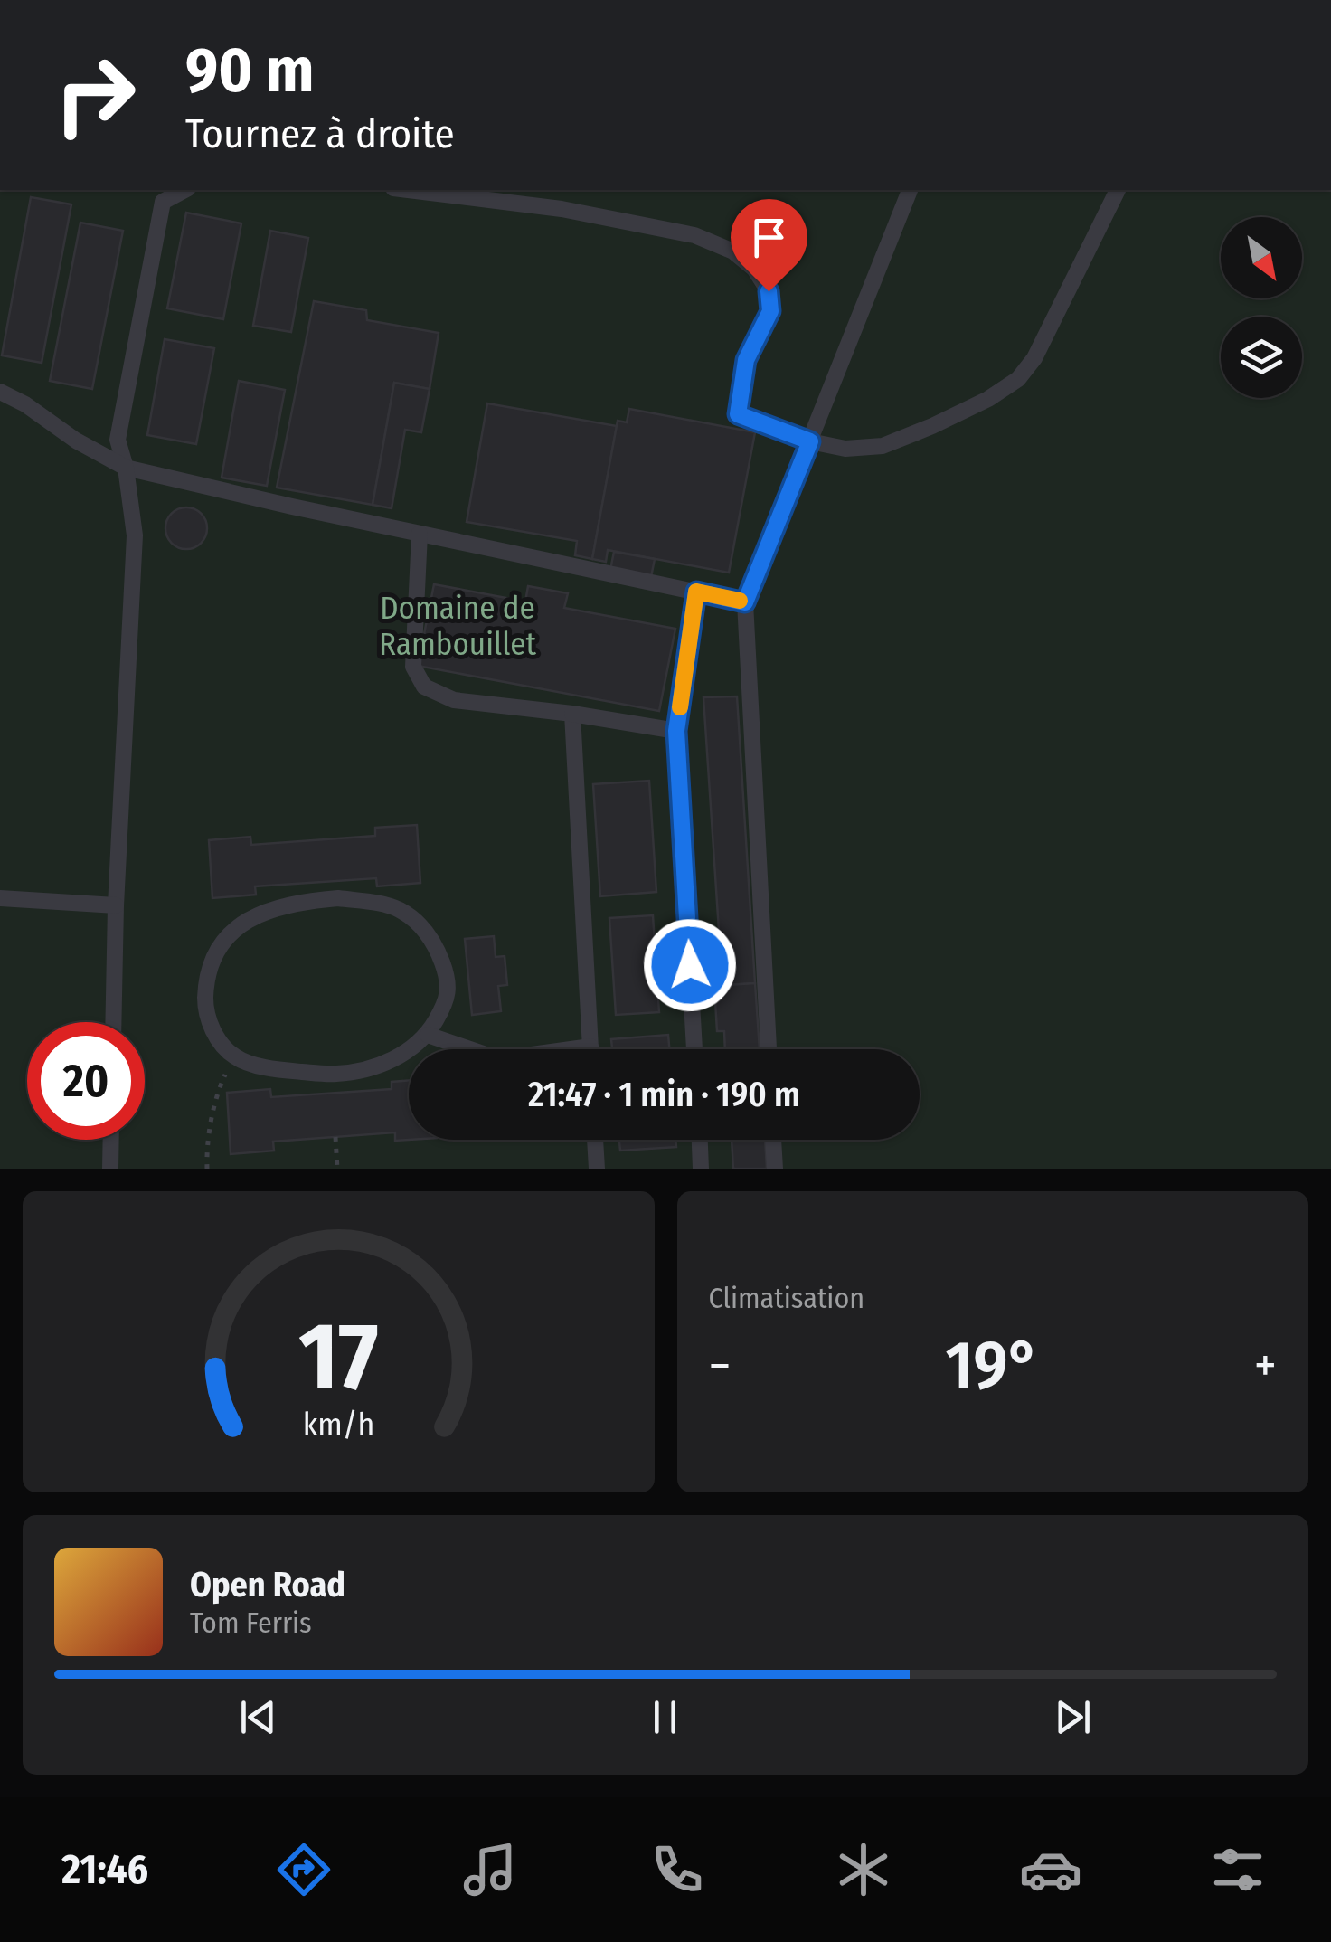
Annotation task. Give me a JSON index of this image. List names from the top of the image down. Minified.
{"parks":["Domaine de Rambouillet"],"north":"bottom right","page":{"turn":["90 m","Tournez à droite"],"limit":"20","trip":"21:47 · 1 min · 190 m","tile":"Climatisation","heat":["−","19°","+"],"song":["Open Road","Tom Ferris"],"tabs":"21:46","gauge":["17","km/h"]}}
